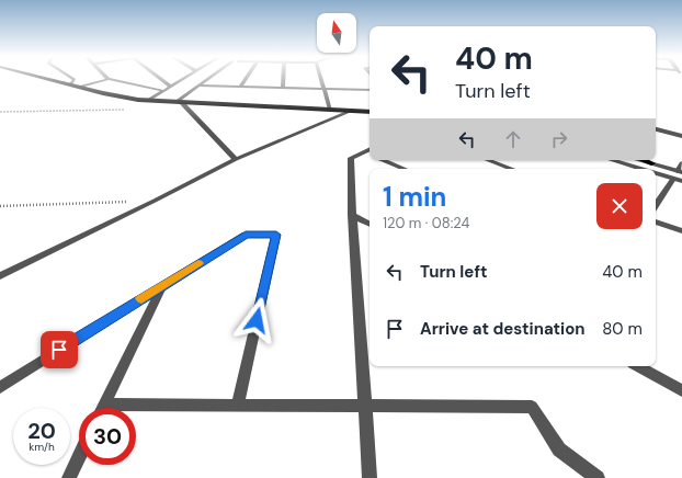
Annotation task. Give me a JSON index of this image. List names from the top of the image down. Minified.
{"north":"top","page":{"turn":["40 m","Turn left"],"heading":["1 min","120 m · 08:24"],"list":[{"name":"Turn left","value":"40 m"},{"name":"Arrive at destination","value":"80 m"}],"speed":"20 km/h","limit":"30"}}
